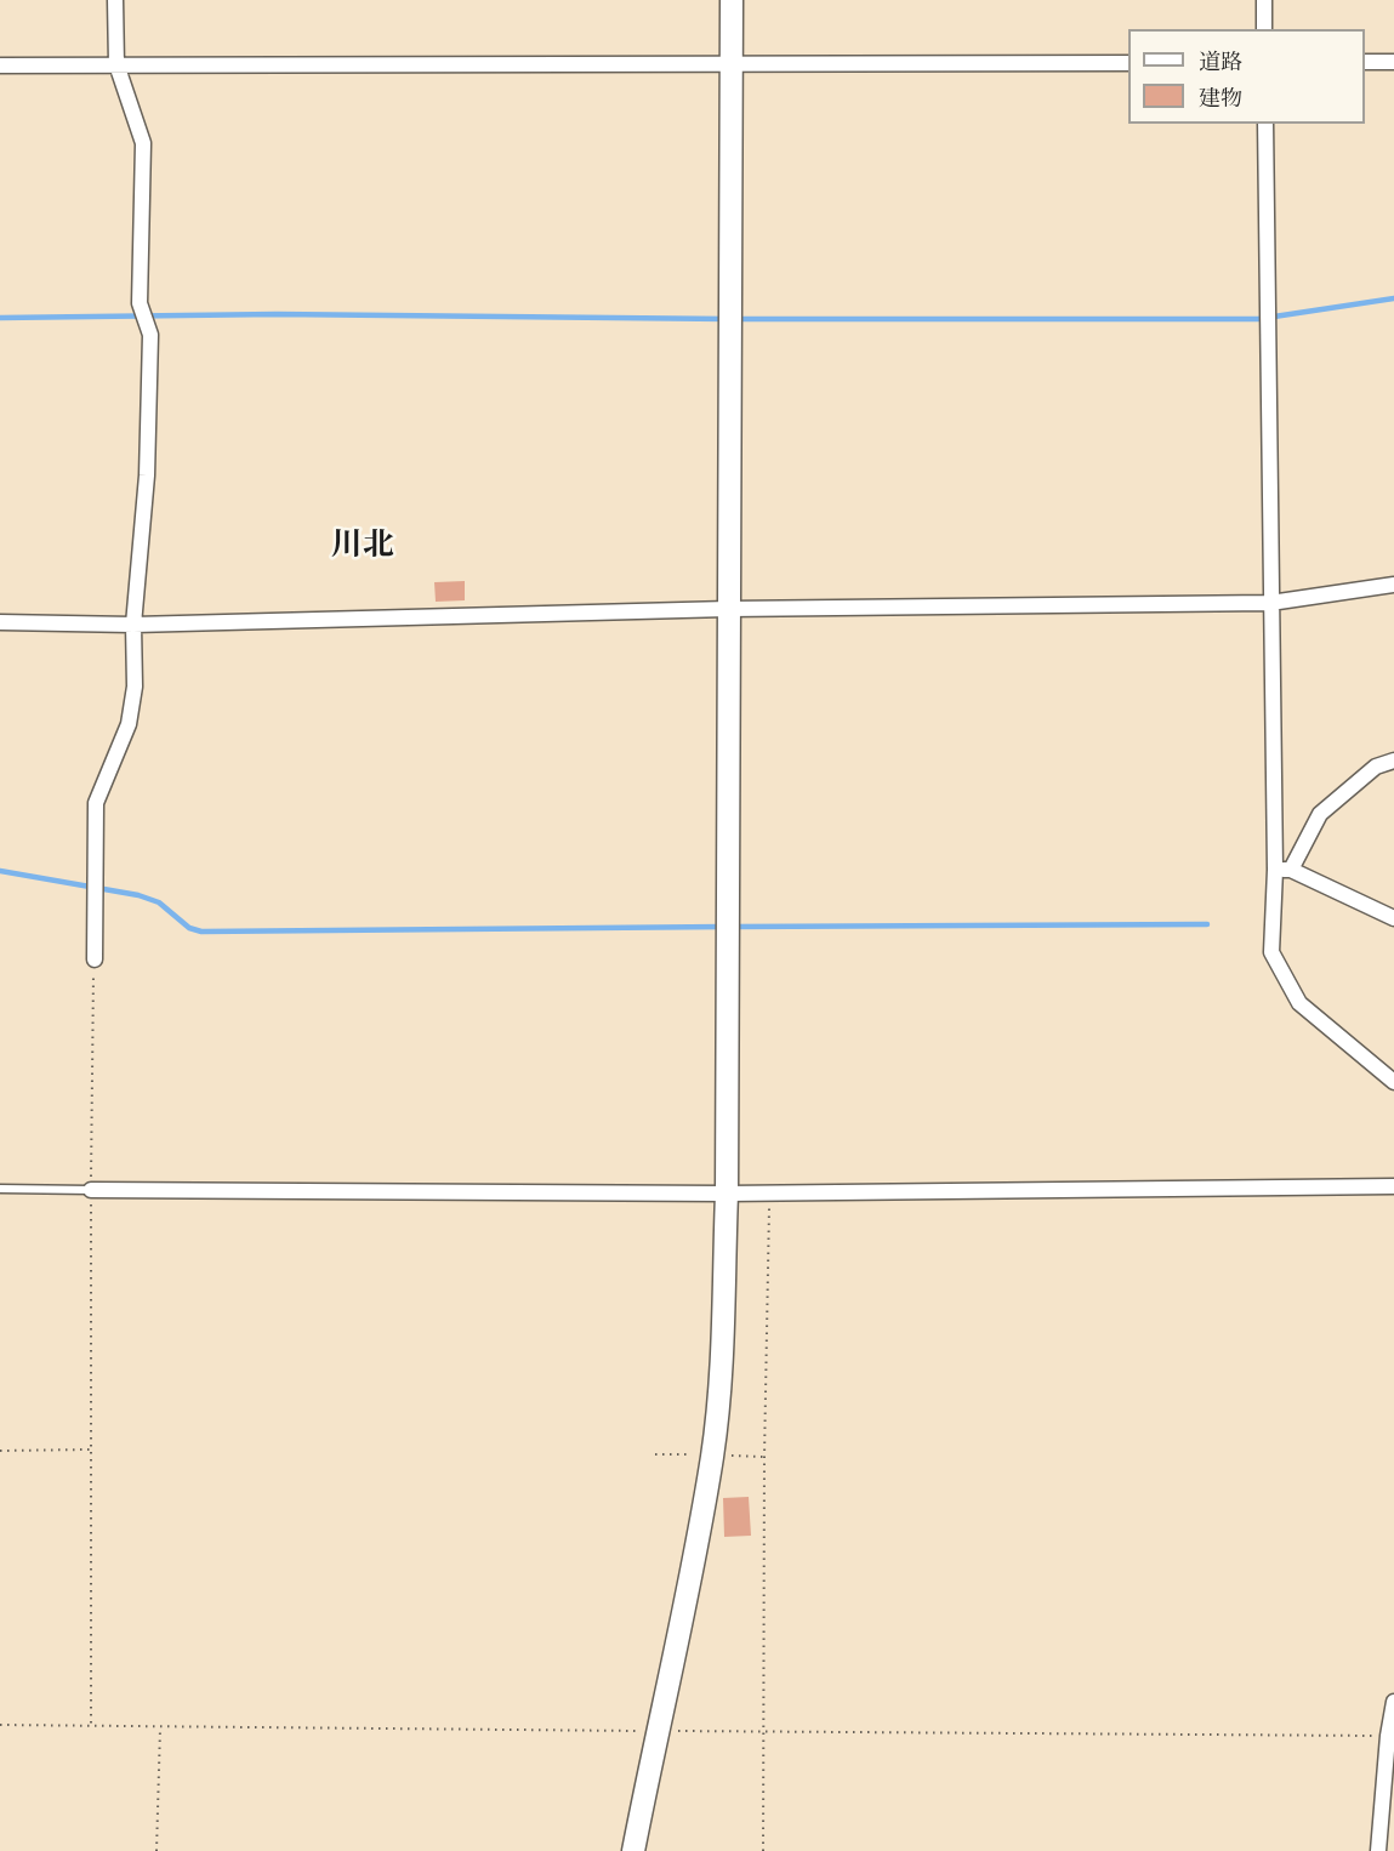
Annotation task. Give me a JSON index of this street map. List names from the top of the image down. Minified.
{"districts":["川北"],"legend":["道路","建物"]}
